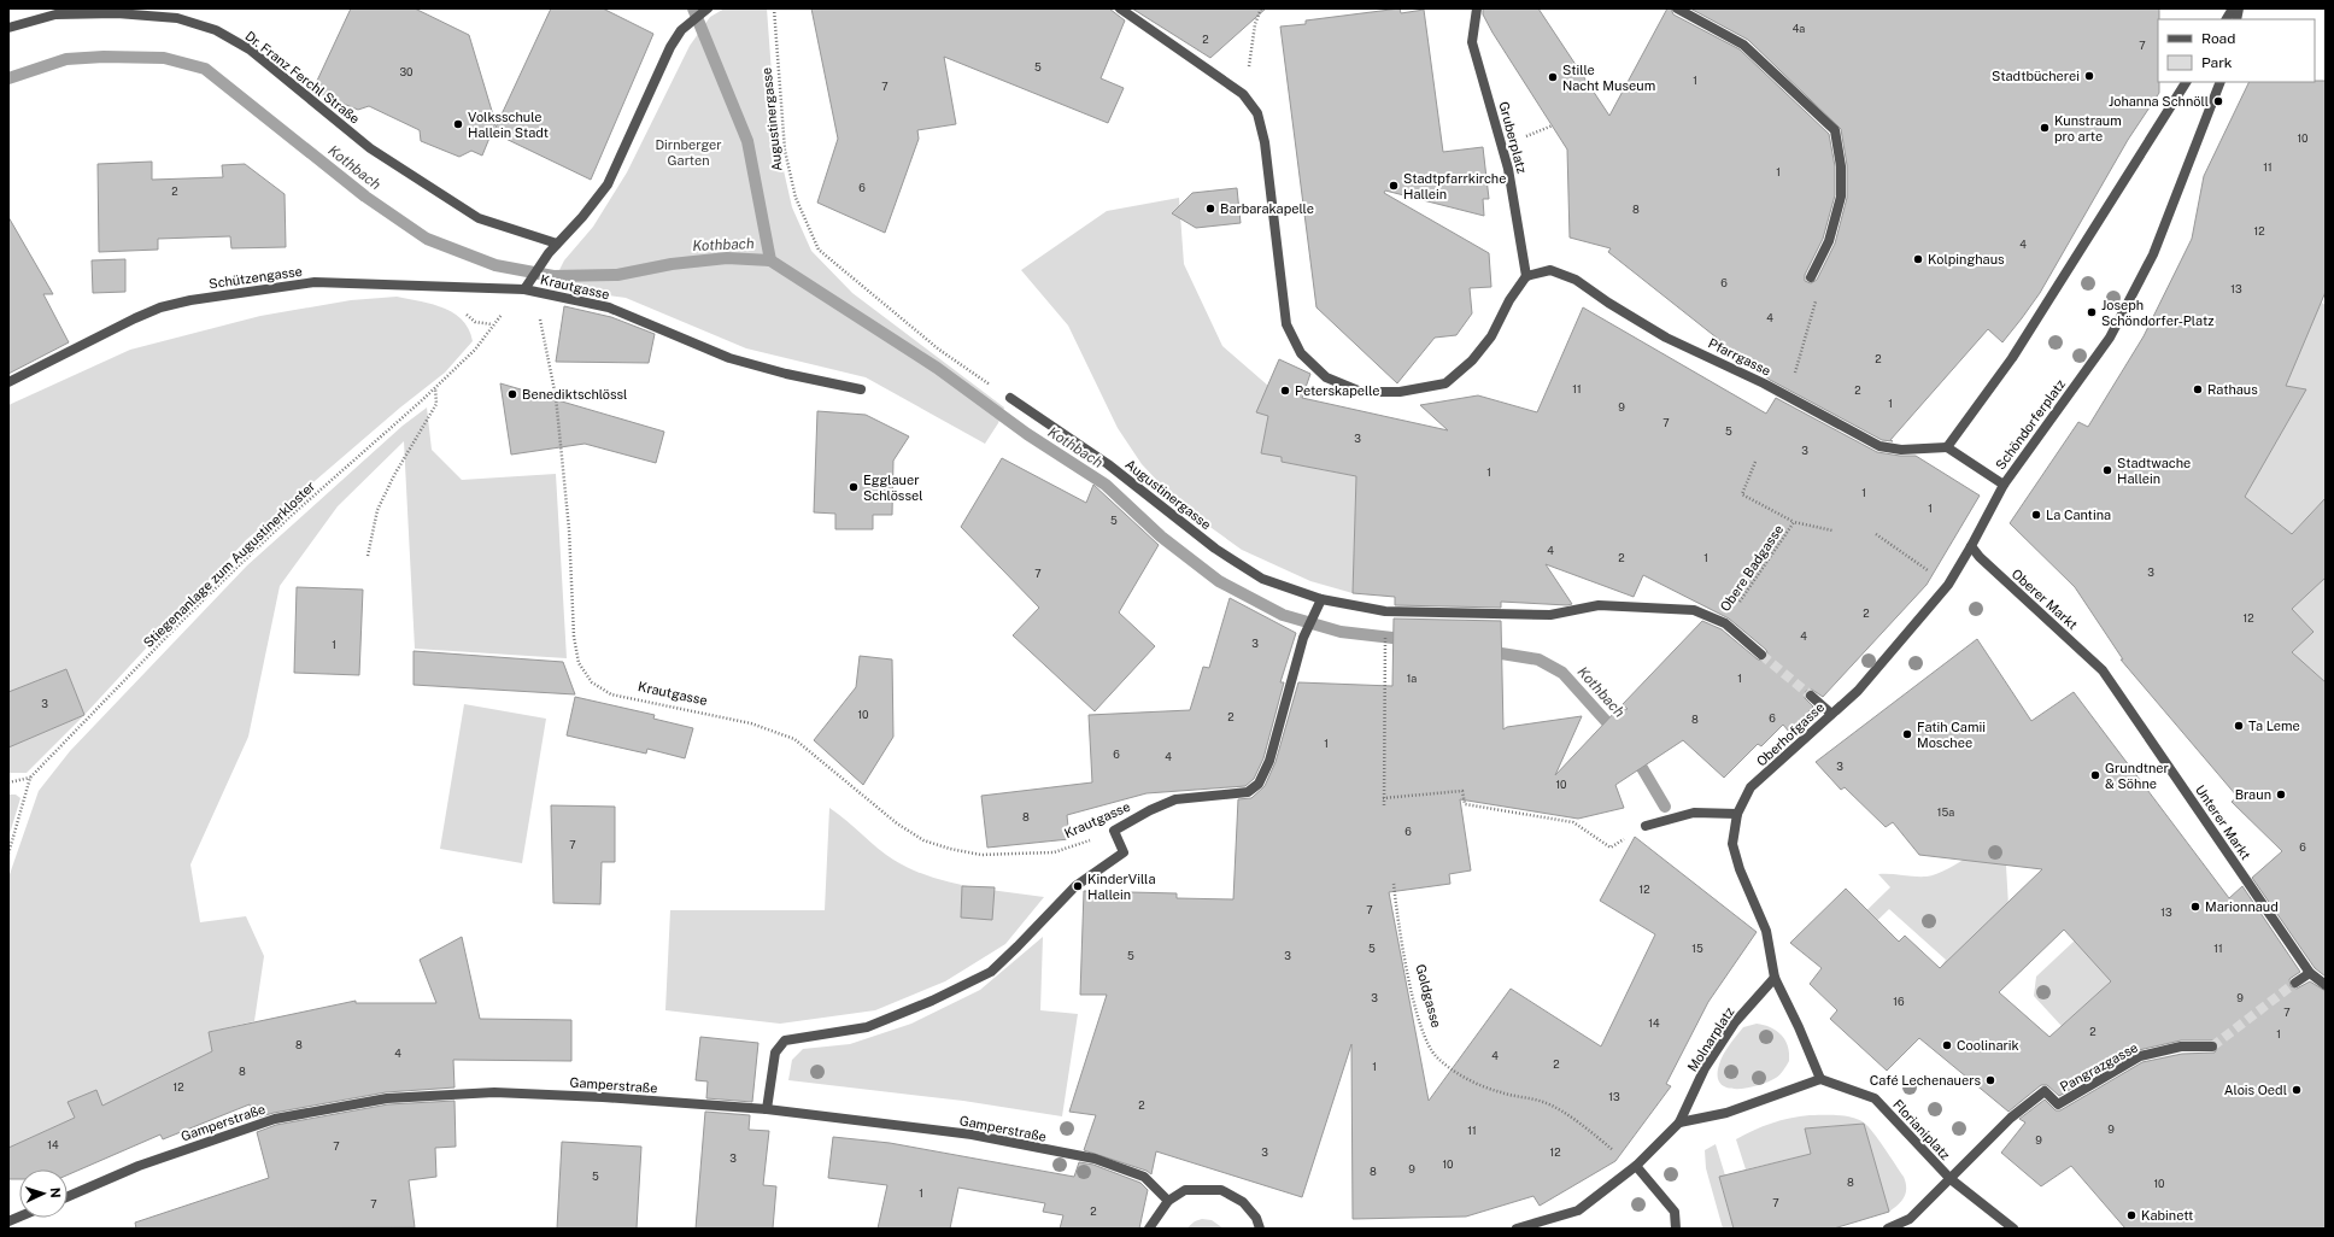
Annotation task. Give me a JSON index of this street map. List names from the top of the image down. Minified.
{"streets":{"street":["Dr. Franz Ferchl Straße","Augustinergasse","Gruberplatz","Schützengasse","Krautgasse","Pfarrgasse","Schöndorferplatz","Oberer Markt","Oberhofgasse","Unterer Markt","Molnarplatz","Pangrazgasse","Gamperstraße","Florianiplatz"],"path":["Stiegenanlage zum Augustinerkloster","Obere Badgasse","Goldgasse"]},"crossings":[["Augustinergasse","Krautgasse"],["Augustinergasse","Obere Badgasse"],["Gruberplatz","Pfarrgasse"],["Schützengasse","Krautgasse"],["Schützengasse","Stiegenanlage zum Augustinerkloster"],["Krautgasse","Stiegenanlage zum Augustinerkloster"],["Pfarrgasse","Schöndorferplatz"],["Oberer Markt","Unterer Markt"],["Oberhofgasse","Molnarplatz"],["Goldgasse","Molnarplatz"],["Pangrazgasse","Florianiplatz"]],"water":["Kothbach"],"parks":["Dirnberger Garten"],"places":["Stadtbücherei","Stille Nacht Museum","Johanna Schnöll","Volksschule Hallein Stadt","Kunstraum pro arte","Stadtpfarrkirche Hallein","Barbarakapelle","Kolpinghaus","Joseph Schöndorfer-Platz","Rathaus","Peterskapelle","Benediktschlössl","Stadtwache Hallein","Egglauer Schlössel","La Cantina","Ta Leme","Fatih Camii Moschee","Grundtner & Söhne","Braun","KinderVilla Hallein","Marionnaud","Coolinarik","Café Lechenauers","Alois Oedl","Kabinett"],"house_numbers":["4a","2","7","5","30","1","7","10","11","1","6","2","8","12","4","6","13","4","2","11","2","1","9","7","5","3","3","1","1","1","5","4","2","1","3","7","2","12","4","3","1","1a","1","3","10","2","6","8","1","6","4","3","10","15a","8","6","7","6","12","7","13","5","15","11","5","3","3","9","16","7","14","2","1","8","4","4","2","1","8","12","13","2","9","11","9","14","7","3","12","3","10","9","8","5","8","10","1","7","7","2"],"legend":["Road","Park"],"north":"right"}
